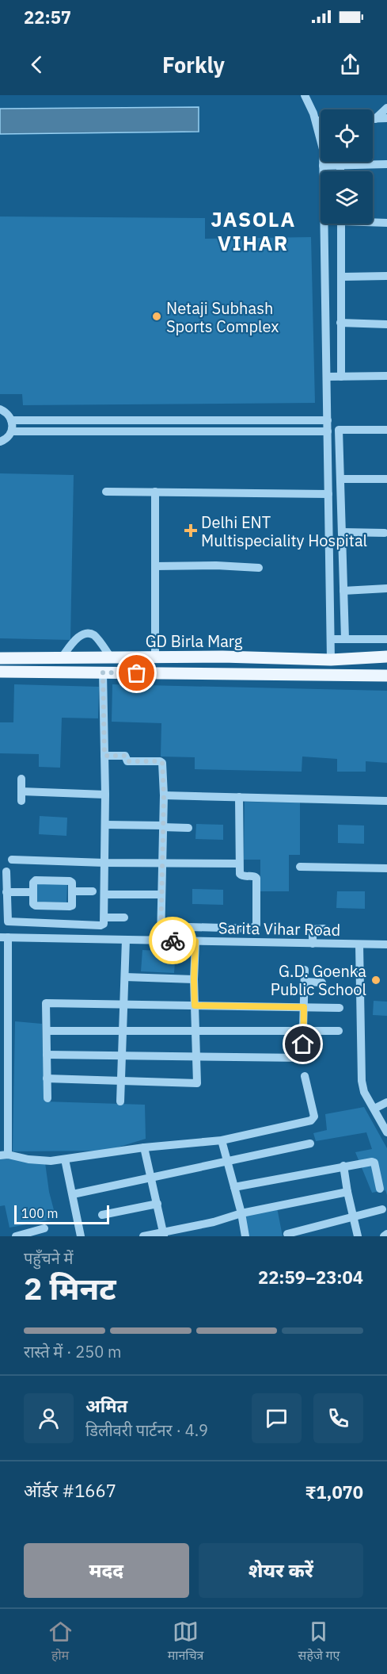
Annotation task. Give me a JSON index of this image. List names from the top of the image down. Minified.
{"streets":{"main road":["GD Birla Marg"],"street":["Sarita Vihar Road"]},"districts":["JASOLA VIHAR"],"places":{"other":["Netaji Subhash Sports Complex","G.D. Goenka Public School"],"health":["Delhi ENT Multispeciality Hospital"]},"scale_bar":"100 m","page":{"status":"22:57","header":"Forkly","scale":"100 m","heading":["2 मिनट","पहुँचने में","22:59–23:04"],"panel":["अमित","डिलीवरी पार्टनर · 4.9","ऑर्डर #1667","₹1,070"],"bar":"रास्ते में · 250 m","buttons":["मदद","शेयर करें"],"tabs":["होम","मानचित्र","सहेजे गए"]}}
